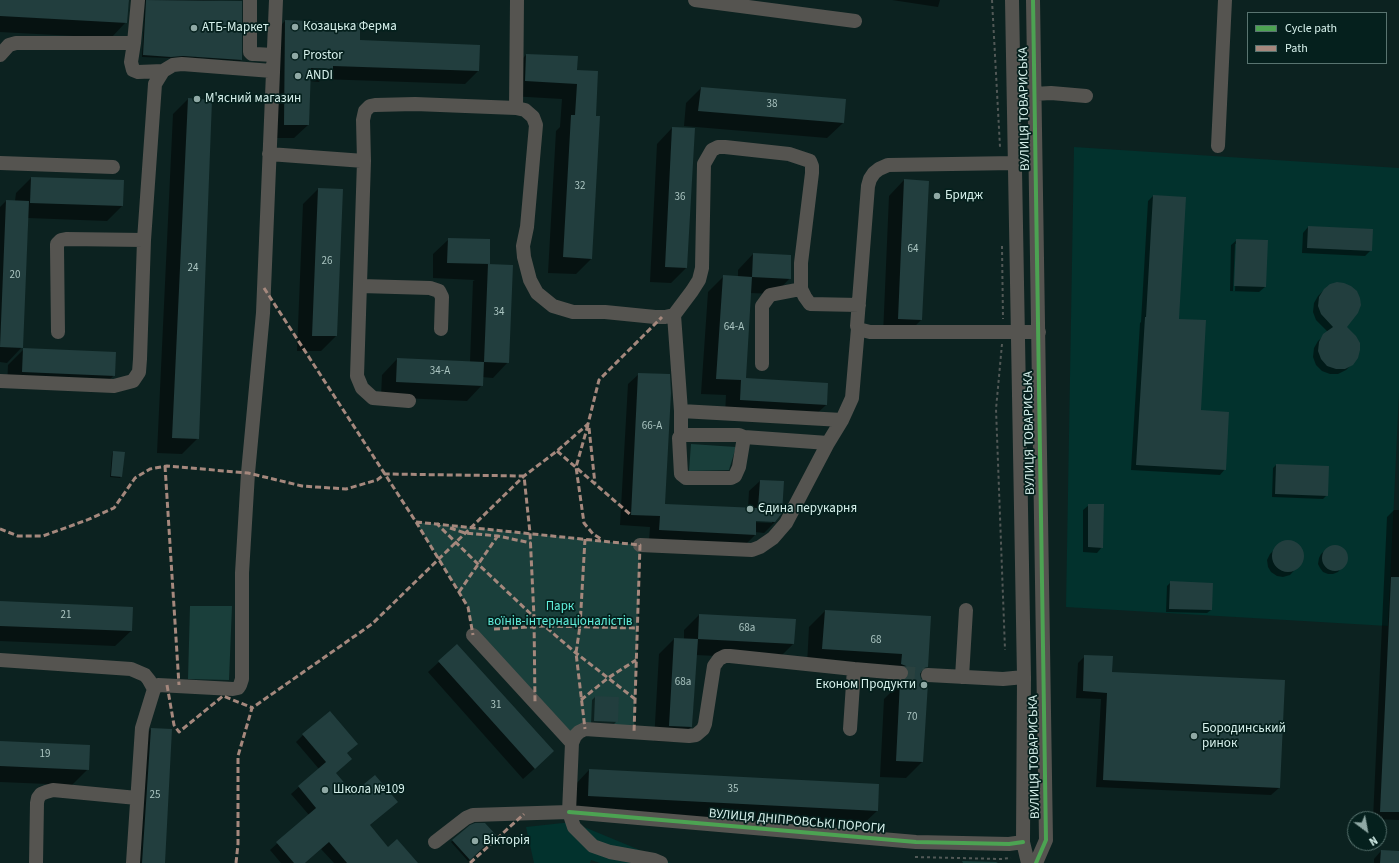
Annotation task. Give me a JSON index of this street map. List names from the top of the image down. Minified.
{"streets":{"street":["ВУЛИЦЯ ТОВАРИСЬКА","ВУЛИЦЯ ДНІПРОВСЬКІ ПОРОГИ"]},"crossings":[["ВУЛИЦЯ ТОВАРИСЬКА","ВУЛИЦЯ ДНІПРОВСЬКІ ПОРОГИ"]],"parks":["Парк воїнів-інтернаціоналістів"],"places":["Козацька Ферма","АТБ-Маркет","Prostor","ANDI","М'ясний магазин","Бридж","Єдина перукарня","Економ Продукти","Бородинський ринок","Школа №109","Вікторія"],"house_numbers":["38","32","36","64","26","24","20","34","64-А","34-А","66-А","21","68а","68","68а","31","70","19","35","25"],"legend":["Cycle path","Path"],"north":"bottom right"}
